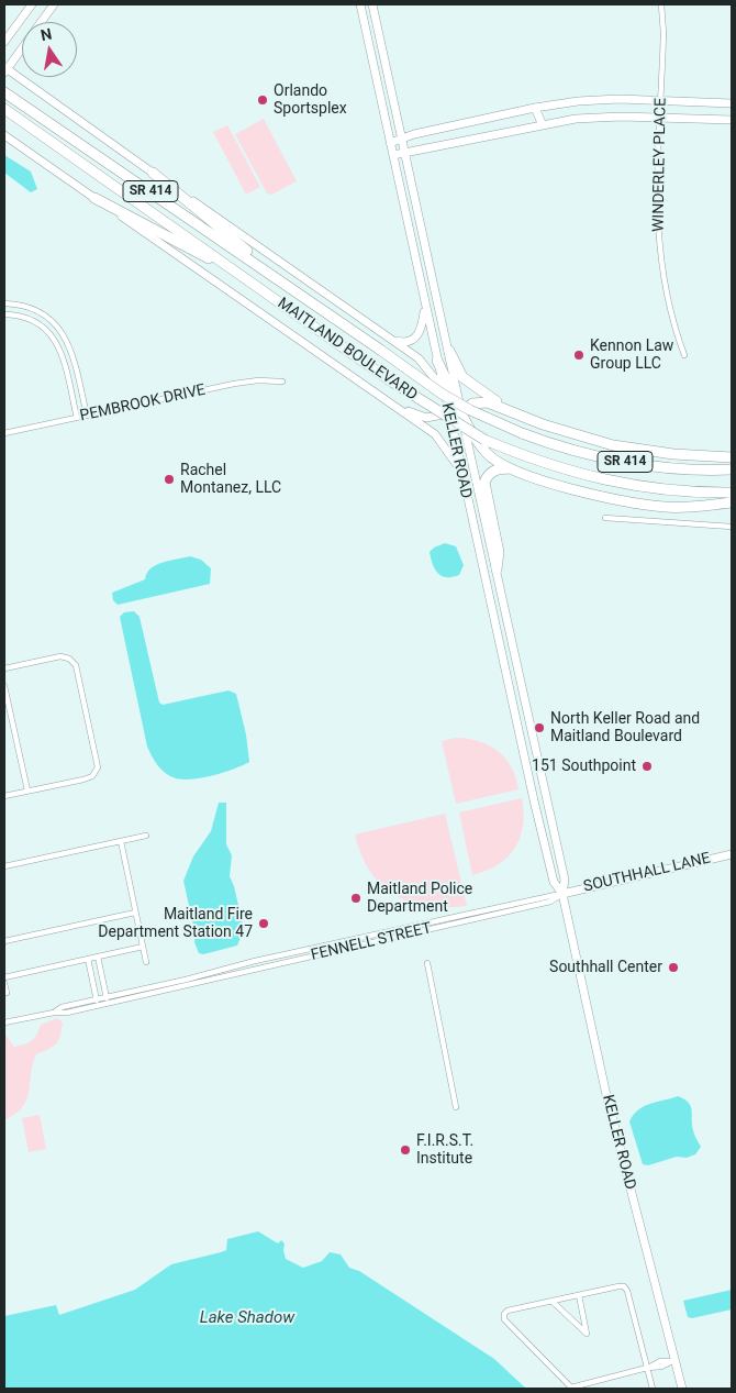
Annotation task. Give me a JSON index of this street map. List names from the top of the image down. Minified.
{"streets":{"highway":["SR 414","MAITLAND BOULEVARD"],"street":["WINDERLEY PLACE","PEMBROOK DRIVE","KELLER ROAD","SOUTHHALL LANE","FENNELL STREET"]},"crossings":[["KELLER ROAD","SOUTHHALL LANE"],["KELLER ROAD","FENNELL STREET"],["SOUTHHALL LANE","FENNELL STREET"]],"water":["Lake Shadow"],"places":["Orlando Sportsplex","Kennon Law Group LLC","Rachel Montanez, LLC","North Keller Road and Maitland Boulevard","151 Southpoint","Maitland Police Department","Maitland Fire Department Station 47","Southhall Center","F.I.R.S.T. Institute"],"north":"top"}
